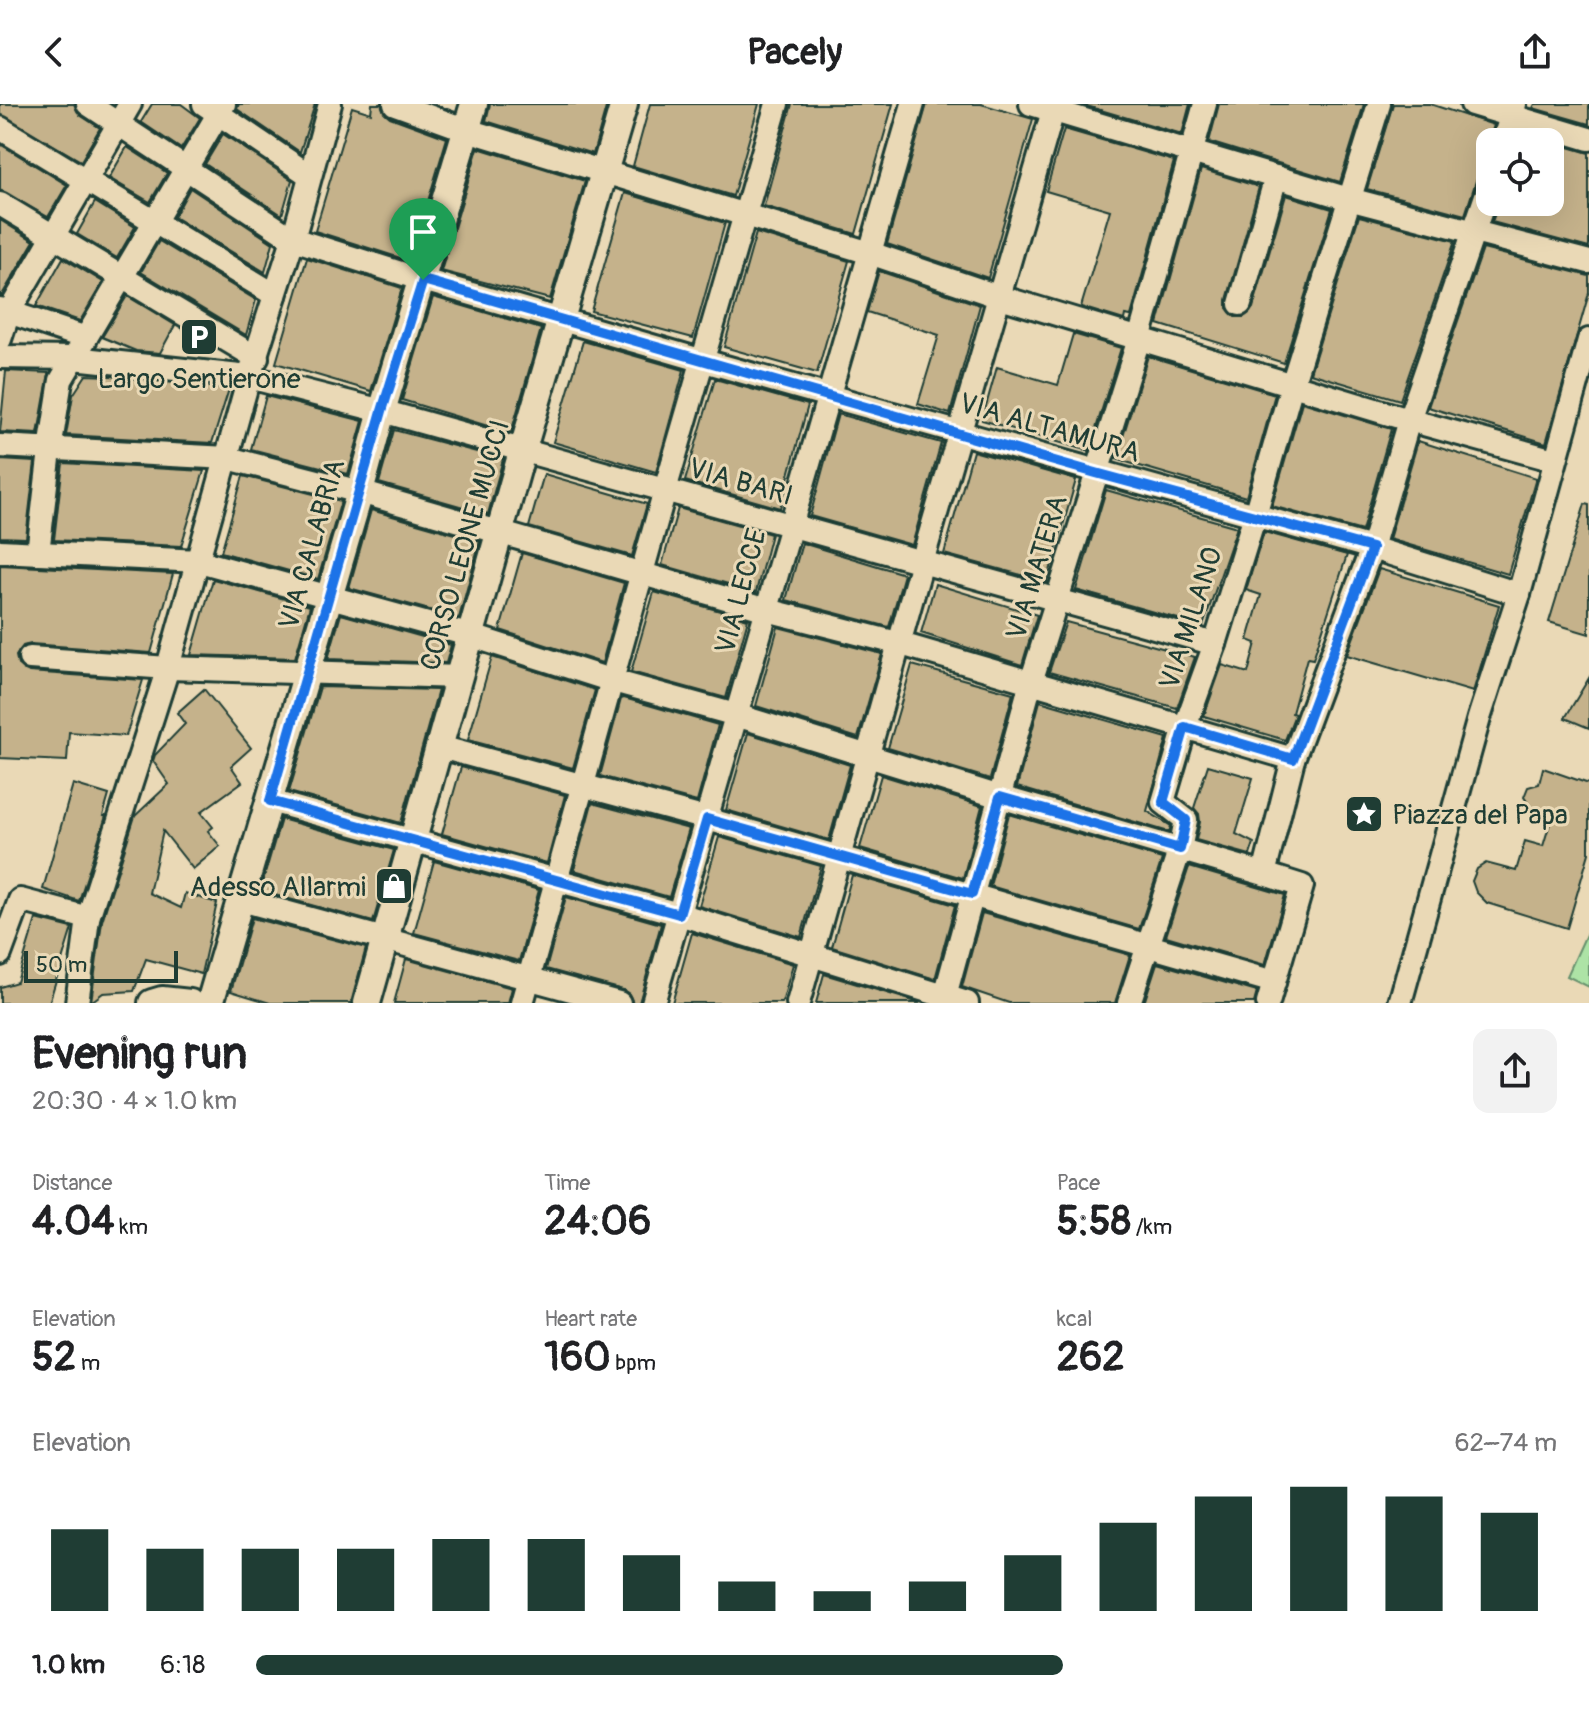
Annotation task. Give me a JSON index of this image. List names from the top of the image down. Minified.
{"streets":{"street":["VIA ALTAMURA","VIA BARI","VIA CALABRIA","CORSO LEONE MUCCI","VIA MATERA","VIA LECCE","VIA MILANO"]},"crossings":[["VIA ALTAMURA","VIA CALABRIA"],["VIA ALTAMURA","CORSO LEONE MUCCI"],["VIA ALTAMURA","VIA MATERA"],["VIA ALTAMURA","VIA LECCE"],["VIA ALTAMURA","VIA MILANO"],["VIA BARI","VIA CALABRIA"],["VIA BARI","CORSO LEONE MUCCI"],["VIA BARI","VIA MATERA"],["VIA BARI","VIA LECCE"],["VIA BARI","VIA MILANO"]],"places":{"parking":["Largo Sentierone"],"place":["Piazza del Papa"],"shop":["Adesso Allarmi"]},"scale_bar":"50 m","page":{"header":"Pacely","scale":"50 m","heading":["Evening run","20:30 · 4 × 1.0 km"],"stats":[["Distance","4.04 km"],["Time","24:06"],["Pace","5:58 /km"],["Elevation","52 m"],["Heart rate","160 bpm"],["kcal","262"]],"chart":["Elevation","62–74 m"],"list":[{"name":"1.0 km","note":"6:18"}]}}
